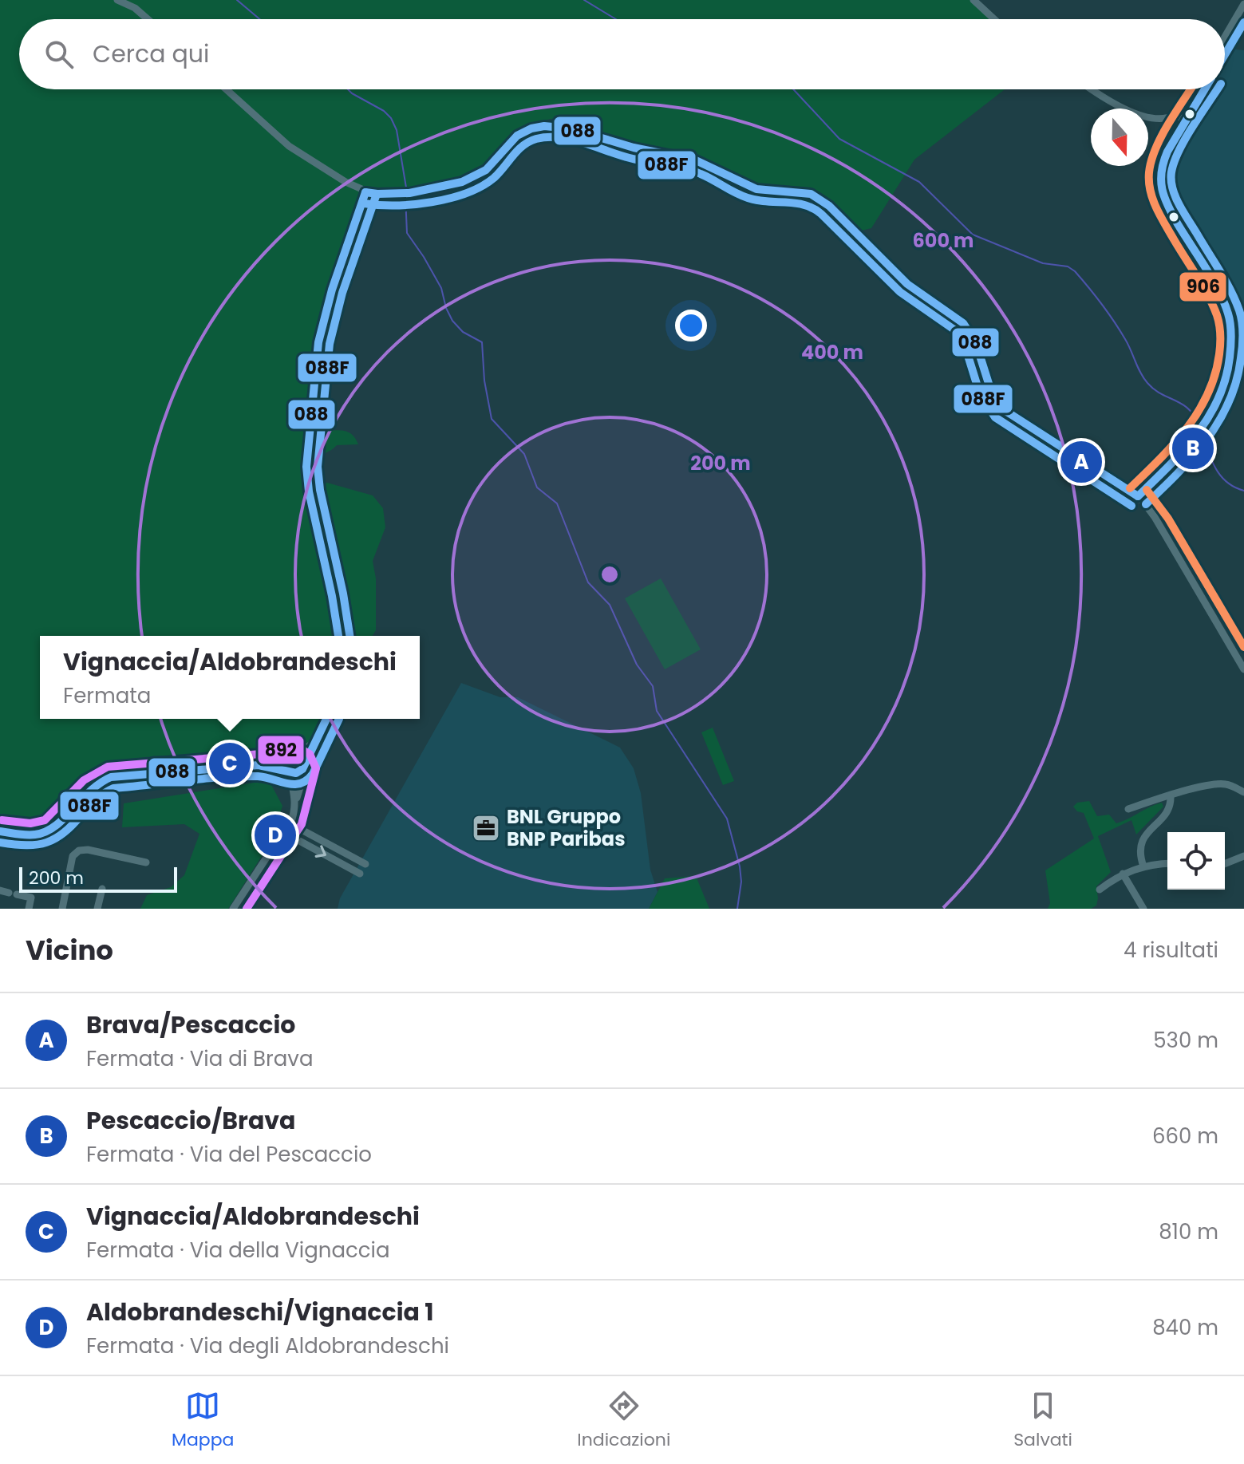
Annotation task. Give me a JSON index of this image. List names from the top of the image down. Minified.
{"places":{"office":["BNL Gruppo BNP Paribas"]},"lines":["transit line 088","transit line 088F","transit line 906","transit line 892"],"scale_bar":"200 m","north":"bottom","page":{"search":"Cerca qui","pins":["B","A","C","D"],"popup":["Vignaccia/Aldobrandeschi","Fermata"],"scale":"200 m","heading":["Vicino","4 risultati"],"list":[{"mark":"A","name":"Brava/Pescaccio","note":"Fermata · Via di Brava","value":"530 m"},{"mark":"B","name":"Pescaccio/Brava","note":"Fermata · Via del Pescaccio","value":"660 m"},{"mark":"C","name":"Vignaccia/Aldobrandeschi","note":"Fermata · Via della Vignaccia","value":"810 m"},{"mark":"D","name":"Aldobrandeschi/Vignaccia 1","note":"Fermata · Via degli Aldobrandeschi","value":"840 m"}],"nav":["Mappa","Indicazioni","Salvati"]},"rings":["600 m","400 m","200 m"]}
